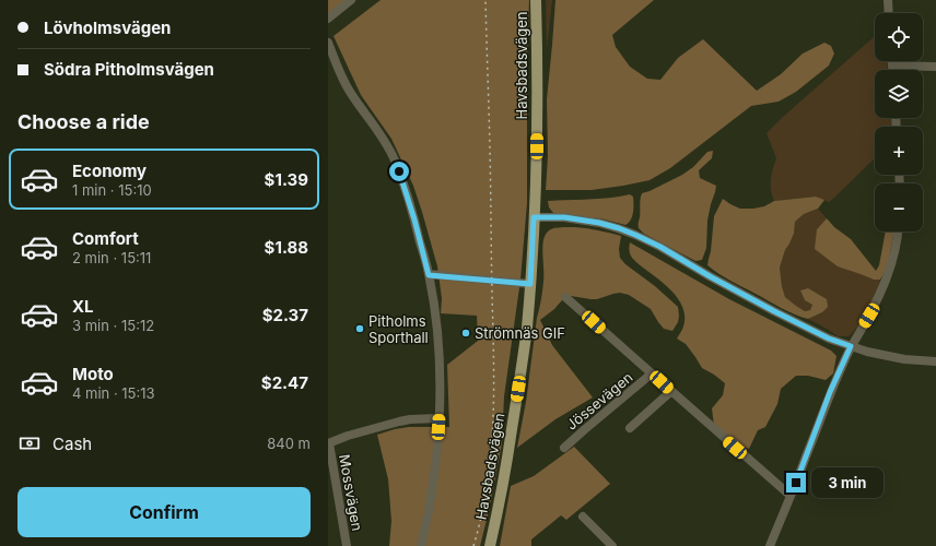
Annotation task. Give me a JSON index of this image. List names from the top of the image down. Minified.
{"streets":{"main road":["Havsbadsvägen"],"street":["Jössevägen","Mossvägen"]},"places":["Pitholms Sporthall","Strömnäs GIF"],"page":{"banner":["Lövholmsvägen","Södra Pitholmsvägen"],"map_buttons":["+","−"],"heading":"Choose a ride","list":[{"name":"Economy","note":"1 min · 15:10","value":"$1.39"},{"name":"Comfort","note":"2 min · 15:11","value":"$1.88"},{"name":"XL","note":"3 min · 15:12","value":"$2.37"},{"name":"Moto","note":"4 min · 15:13","value":"$2.47"}],"pay":["Cash","840 m"],"bubble":"3 min","buttons":"Confirm"}}
